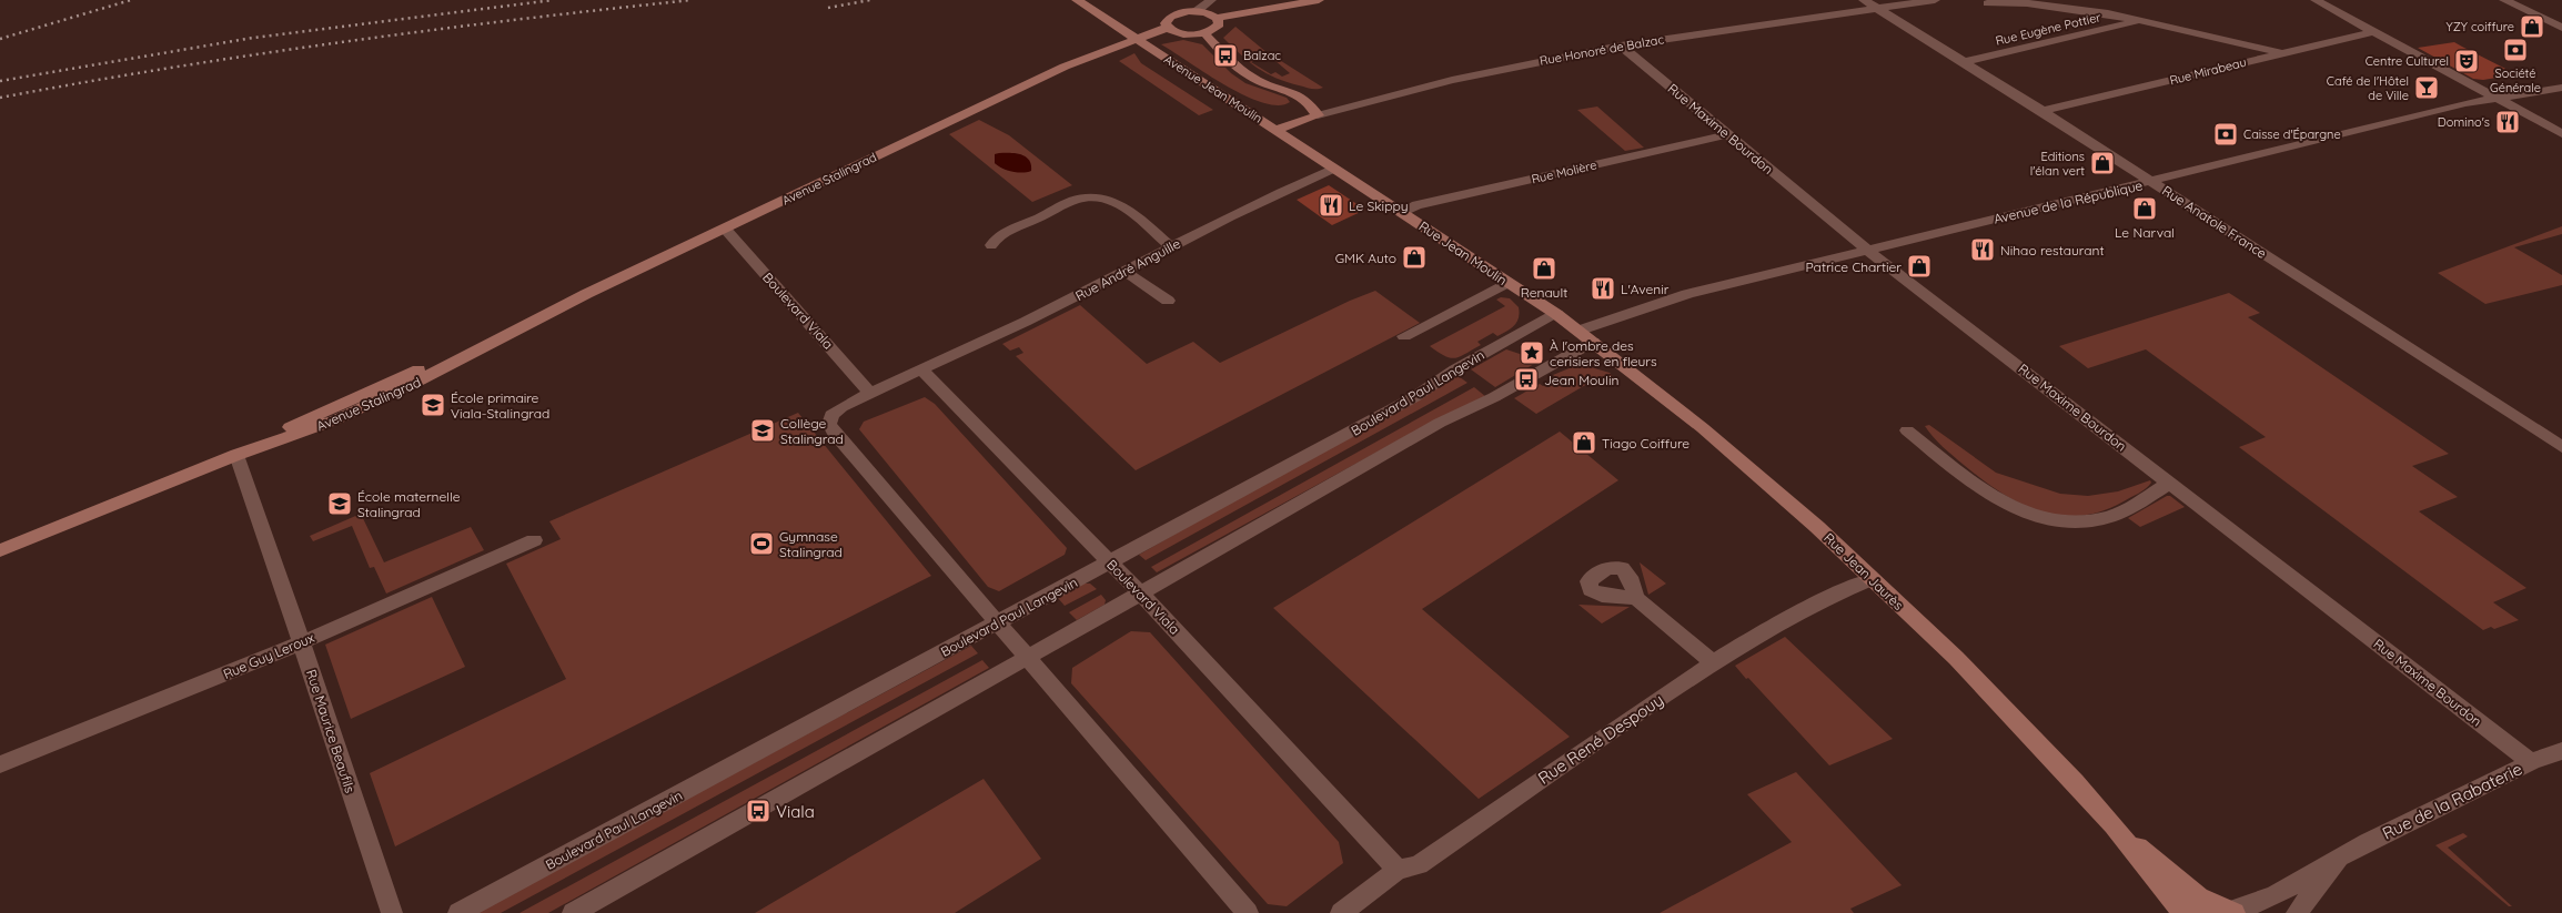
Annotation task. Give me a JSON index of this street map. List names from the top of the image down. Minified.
{"streets":{"street":["Rue Eugène Pottier","Rue Honoré de Balzac","Rue Mirabeau","Avenue Jean Moulin","Rue Maxime Bourdon","Rue Molière","Avenue Stalingrad","Avenue de la République","Rue Anatole France","Rue Jean Moulin","Rue André Anguille","Boulevard Viala","Boulevard Paul Langevin","Rue Jean Jaurès","Rue Guy Leroux","Rue Maurice Beaufils","Rue René Despouy","Rue de la Rabaterie"]},"crossings":[["Rue Eugène Pottier","Rue Anatole France"],["Rue Honoré de Balzac","Avenue Jean Moulin"],["Rue Honoré de Balzac","Rue Maxime Bourdon"],["Rue Honoré de Balzac","Rue Anatole France"],["Rue Honoré de Balzac","Rue Jean Moulin"],["Rue Mirabeau","Rue Anatole France"],["Avenue Jean Moulin","Rue Jean Moulin"],["Rue Maxime Bourdon","Rue Molière"],["Rue Maxime Bourdon","Avenue de la République"],["Rue Maxime Bourdon","Rue de la Rabaterie"],["Rue Molière","Rue Jean Moulin"],["Avenue Stalingrad","Boulevard Viala"],["Avenue Stalingrad","Rue Maurice Beaufils"],["Avenue de la République","Rue Anatole France"],["Avenue de la République","Rue Jean Moulin"],["Avenue de la République","Rue Jean Jaurès"],["Rue Jean Moulin","Rue André Anguille"],["Rue Jean Moulin","Boulevard Paul Langevin"],["Rue Jean Moulin","Rue Jean Jaurès"],["Rue André Anguille","Boulevard Viala"],["Boulevard Viala","Boulevard Paul Langevin"],["Boulevard Viala","Rue René Despouy"],["Rue Jean Jaurès","Rue René Despouy"],["Rue Guy Leroux","Rue Maurice Beaufils"]],"places":{"shop":["YZY coiffure","Editions l'élan vert","Le Narval","GMK Auto","Patrice Chartier","Renault","Tiago Coiffure"],"bank":["Société Générale","Caisse d'Épargne"],"bus stop":["Balzac","Jean Moulin","Viala"],"theatre":["Centre Culturel"],"bar":["Café de l'Hôtel de Ville"],"restaurant":["Domino's","Le Skippy","Nihao restaurant","L'Avenir"],"place":["À l'ombre des cerisiers en fleurs"],"school or university":["École primaire Viala-Stalingrad","Collège Stalingrad","École maternelle Stalingrad"],"sports":["Gymnase Stalingrad"]}}
